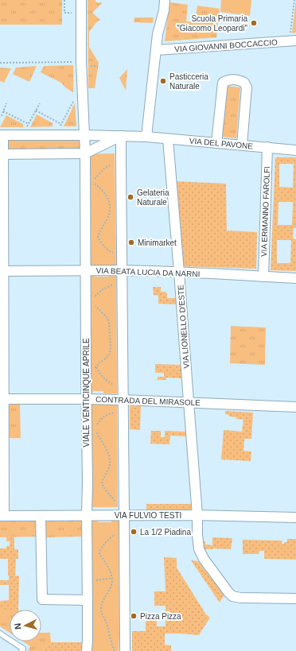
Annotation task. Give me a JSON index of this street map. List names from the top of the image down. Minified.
{"streets":{"street":["VIA GIOVANNI BOCCACCIO","VIA DEL PAVONE","VIA ERMANNO FAROLFI","VIA BEATA LUCIA DA NARNI","VIA LIONELLO D'ESTE","VIALE VENTICINQUE APRILE","CONTRADA DEL MIRASOLE","VIA FULVIO TESTI"]},"crossings":[["VIA DEL PAVONE","VIA ERMANNO FAROLFI"],["VIA DEL PAVONE","VIA LIONELLO D'ESTE"],["VIA DEL PAVONE","VIALE VENTICINQUE APRILE"],["VIA ERMANNO FAROLFI","VIA BEATA LUCIA DA NARNI"],["VIA BEATA LUCIA DA NARNI","VIA LIONELLO D'ESTE"],["VIA BEATA LUCIA DA NARNI","VIALE VENTICINQUE APRILE"],["VIA LIONELLO D'ESTE","CONTRADA DEL MIRASOLE"],["VIA LIONELLO D'ESTE","VIA FULVIO TESTI"],["VIALE VENTICINQUE APRILE","CONTRADA DEL MIRASOLE"],["VIALE VENTICINQUE APRILE","VIA FULVIO TESTI"]],"places":["Scuola Primaria \"Giacomo Leopardi\"","Pasticceria Naturale","Gelateria Naturale","Minimarket","La 1/2 Piadina","Pizza Pizza"],"north":"left"}
